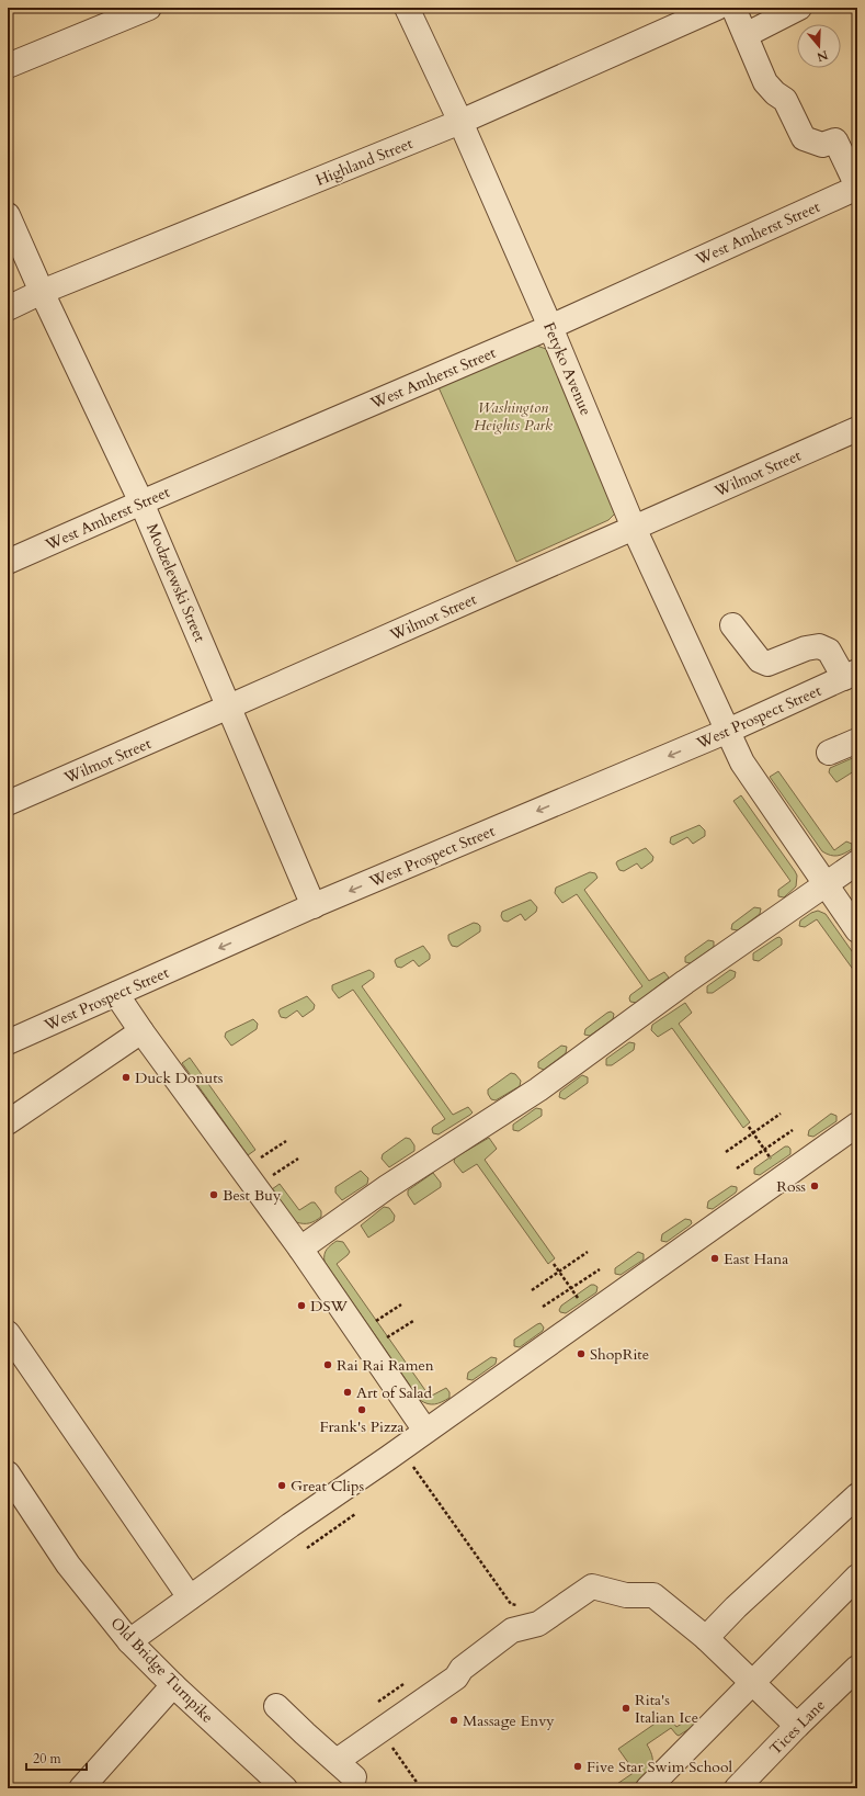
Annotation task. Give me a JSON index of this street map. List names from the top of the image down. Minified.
{"streets":{"street":["Highland Street","West Amherst Street","Fetyko Avenue","Wilmot Street","Modzelewski Street","West Prospect Street","Old Bridge Turnpike","Tices Lane"]},"crossings":[["Highland Street","Fetyko Avenue"],["Highland Street","Modzelewski Street"],["West Amherst Street","Fetyko Avenue"],["West Amherst Street","Modzelewski Street"],["Fetyko Avenue","Wilmot Street"],["Fetyko Avenue","West Prospect Street"],["Wilmot Street","Modzelewski Street"],["Modzelewski Street","West Prospect Street"]],"one_way":["West Prospect Street"],"parks":["Washington Heights Park"],"places":["Duck Donuts","Ross","Best Buy","East Hana","DSW","ShopRite","Rai Rai Ramen","Art of Salad","Frank's Pizza","Great Clips","Rita's Italian Ice","Massage Envy","Five Star Swim School"],"scale_bar":"20 m","north":"bottom"}
